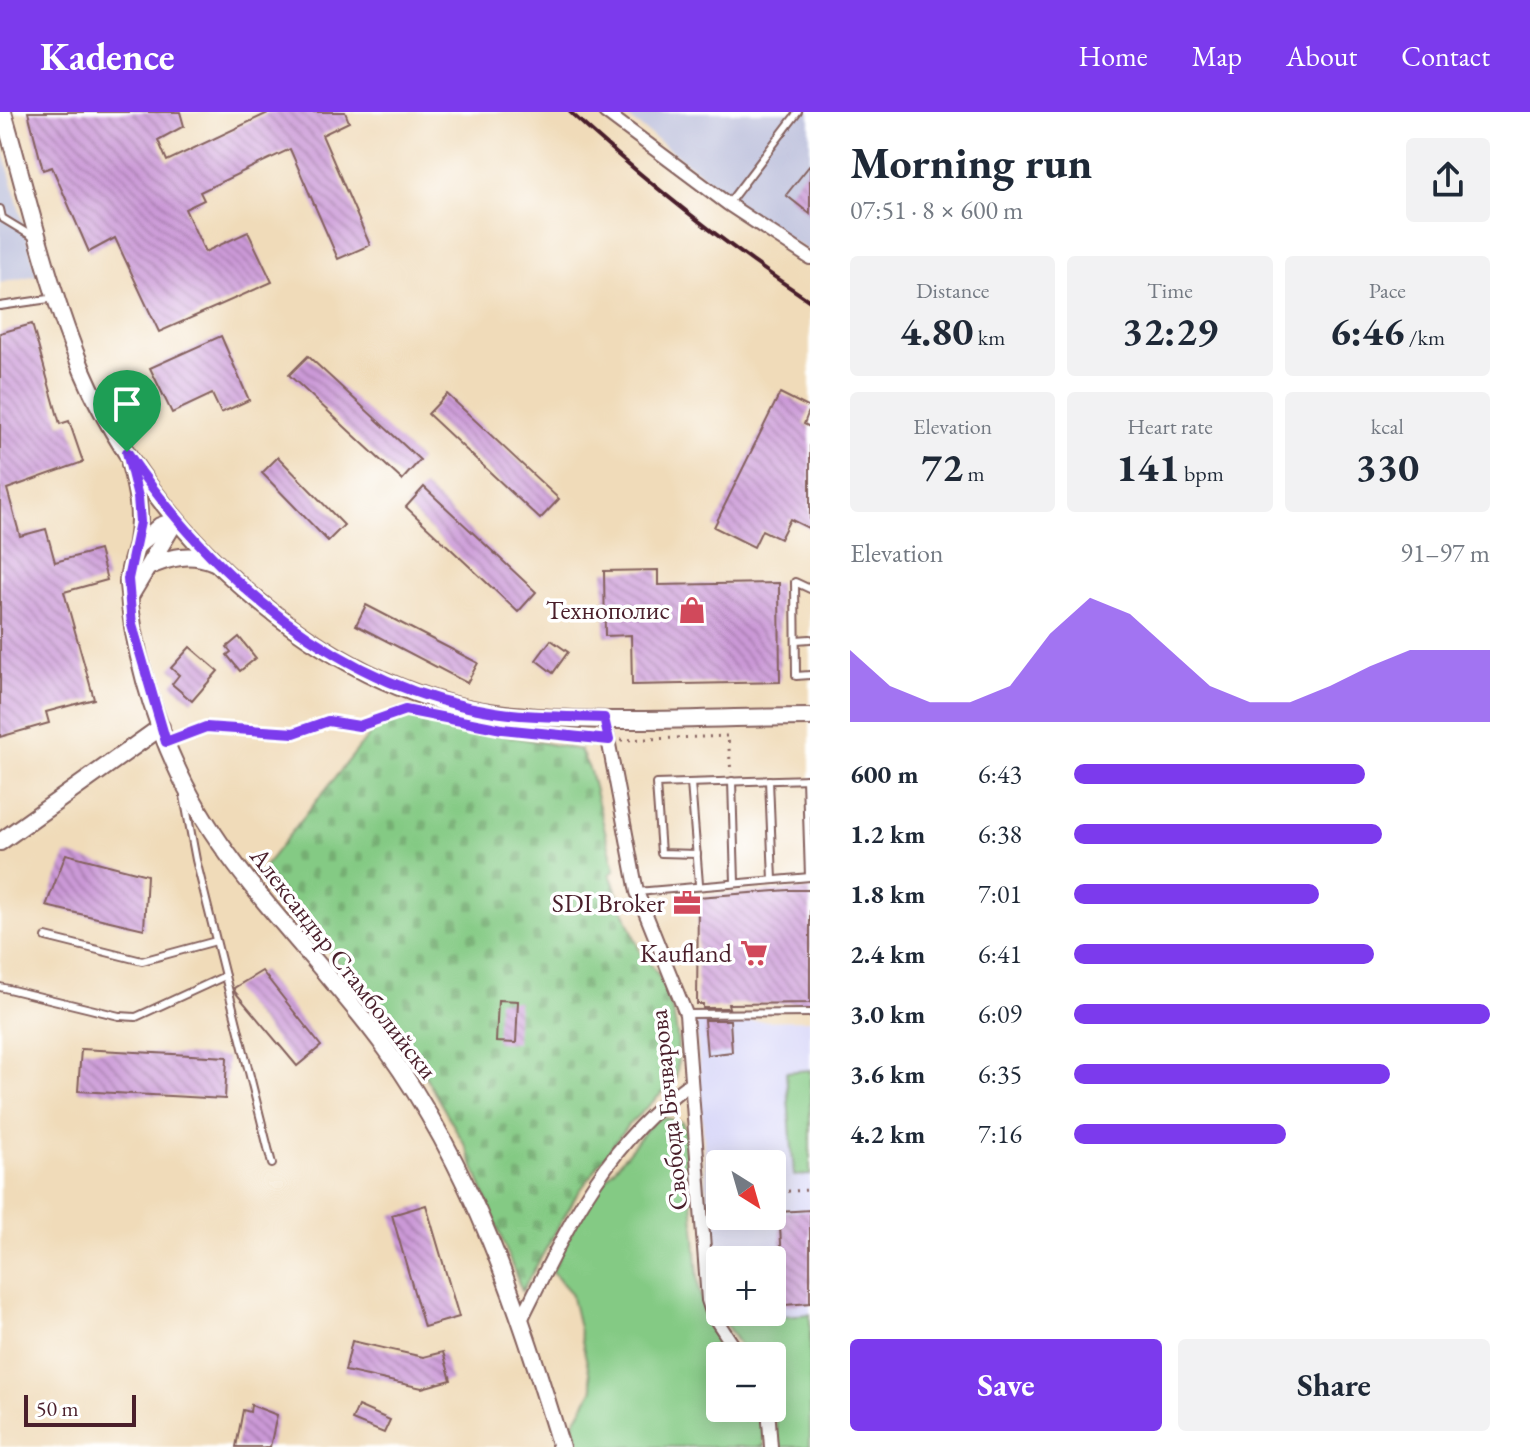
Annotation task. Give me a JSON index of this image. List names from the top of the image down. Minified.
{"streets":{"street":["Александър Стамболийски","Свобода Бъчварова"]},"places":{"shop":["Технополис"],"office":["SDI Broker"],"supermarket":["Kaufland"]},"scale_bar":"50 m","north":"bottom right","page":{"header":"Kadence","nav":["Home","Map","About","Contact"],"heading":["Morning run","07:51 · 8 × 600 m"],"stats":[["Distance","4.80 km"],["Time","32:29"],["Pace","6:46 /km"],["Elevation","72 m"],["Heart rate","141 bpm"],["kcal","330"]],"chart":["Elevation","91–97 m"],"list":[{"name":"600 m","note":"6:43"},{"name":"1.2 km","note":"6:38"},{"name":"1.8 km","note":"7:01"},{"name":"2.4 km","note":"6:41"},{"name":"3.0 km","note":"6:09"},{"name":"3.6 km","note":"6:35"},{"name":"4.2 km","note":"7:16"}],"map_buttons":["+","−"],"buttons":["Save","Share"],"scale":"50 m"}}
